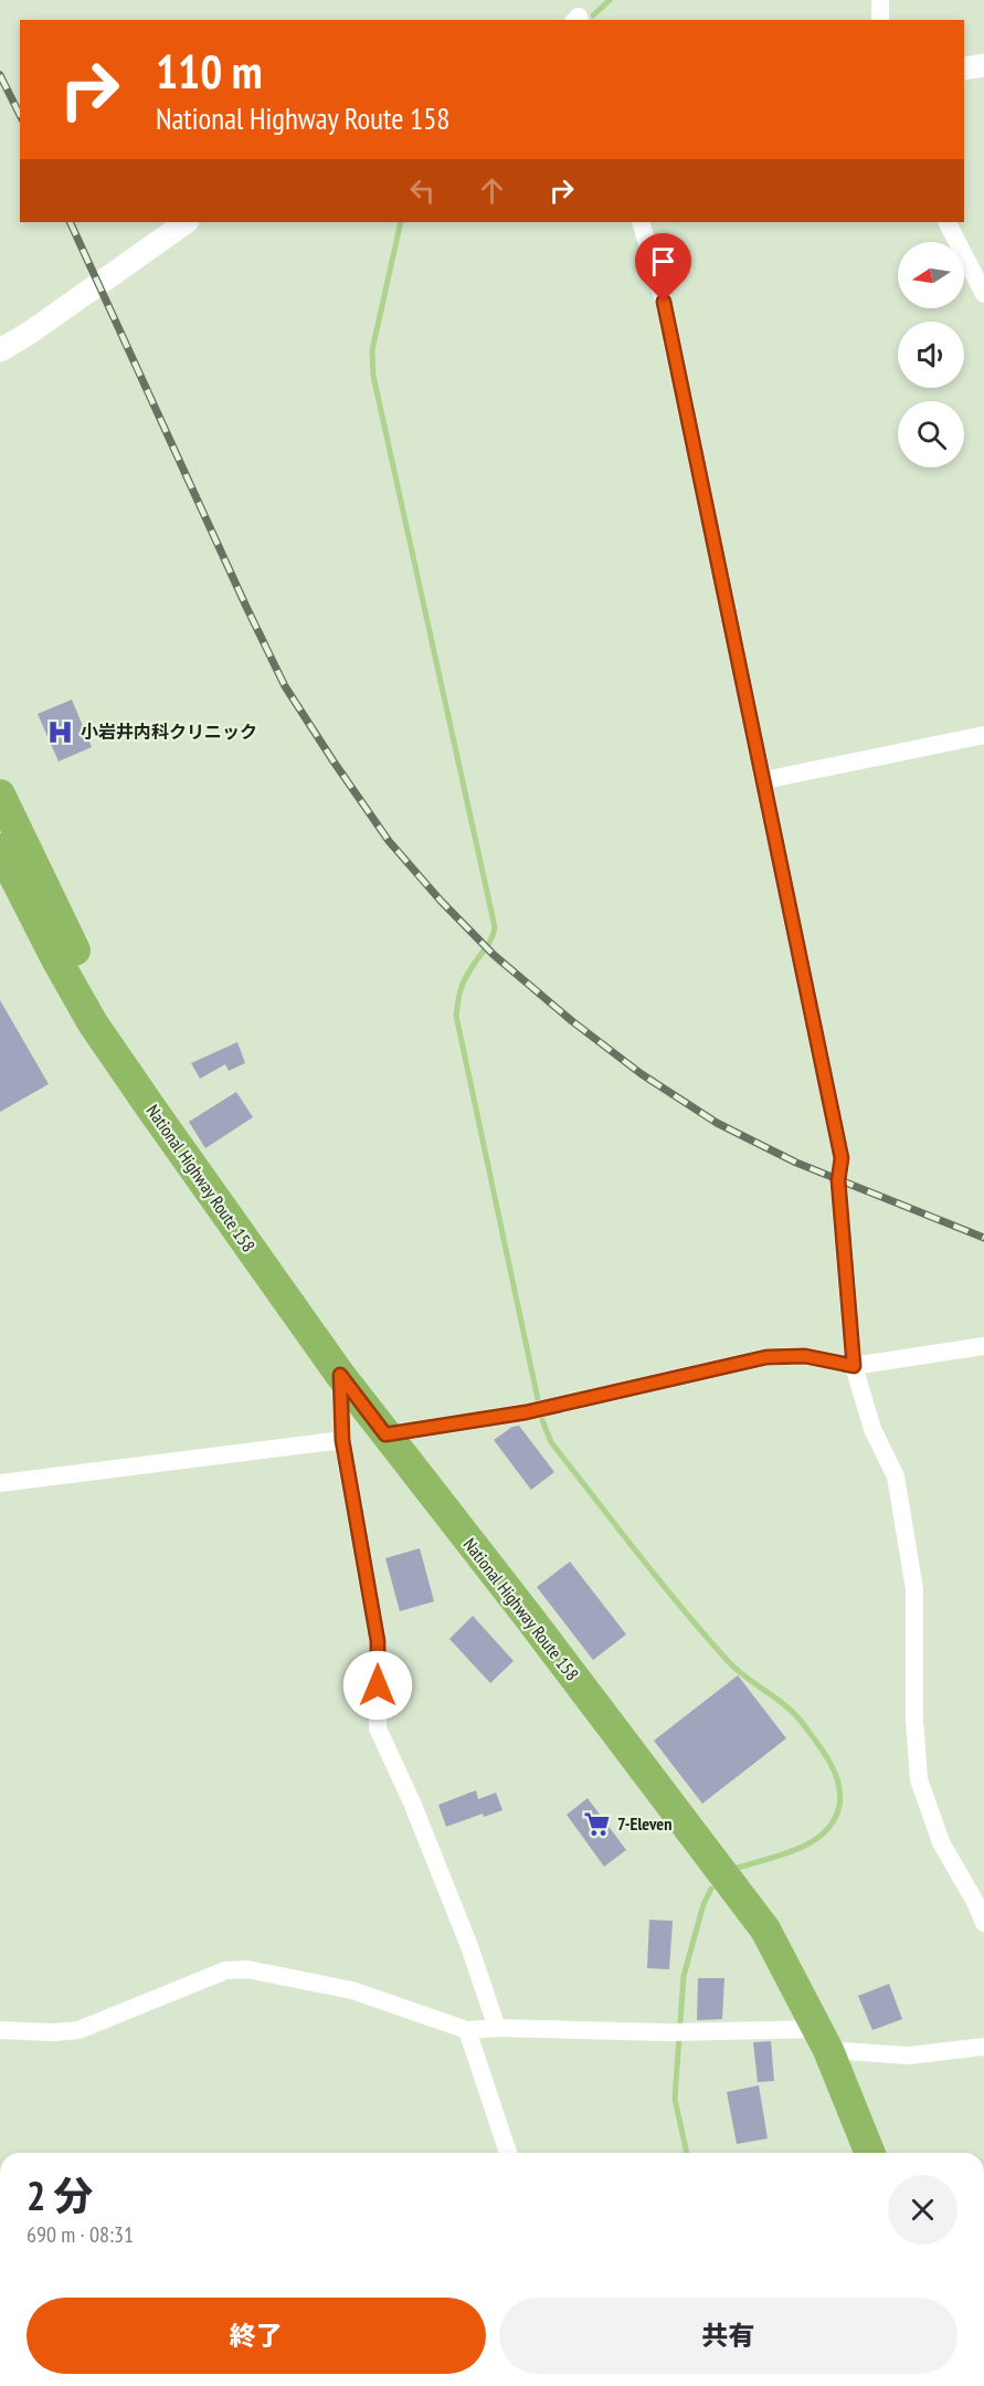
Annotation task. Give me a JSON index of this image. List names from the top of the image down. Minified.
{"streets":{"highway":["National Highway Route 158"]},"places":{"hospital":["小岩井内科クリニック"],"supermarket":["7-Eleven"]},"north":"left","page":{"turn":["110 m","National Highway Route 158"],"heading":["2 分","690 m · 08:31"],"buttons":["終了","共有"]}}
